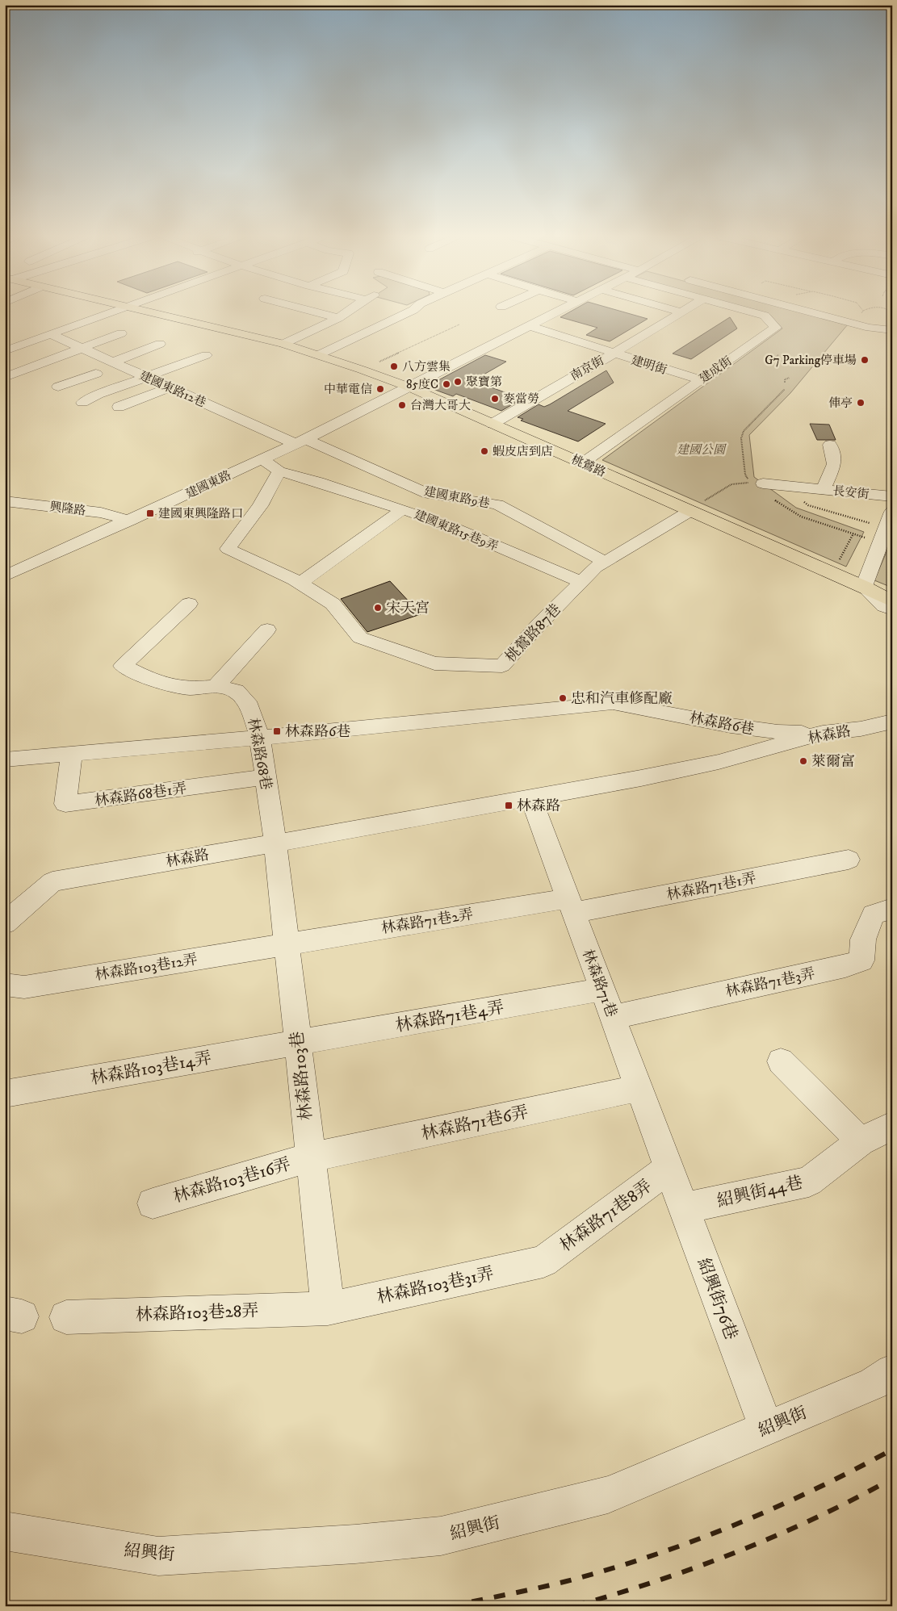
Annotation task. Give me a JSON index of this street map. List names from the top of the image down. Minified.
{"streets":{"main road":["桃鶯路"],"street":["建明街","南京街","建成街","建國東路12巷","建國東路","長安街","建國東路9巷","興隆路","建國東路15巷9弄","桃鶯路87巷","林森路6巷","林森路","林森路68巷","林森路68巷1弄","林森路71巷1弄","林森路71巷2弄","林森路103巷12弄","林森路71巷3弄","林森路71巷","林森路71巷4弄","林森路103巷14弄","林森路103巷","林森路71巷6弄","林森路103巷16弄","紹興街44巷","林森路71巷8弄","林森路103巷31弄","紹興街76巷","林森路103巷28弄","紹興街"]},"crossings":[["建明街","南京街"],["建明街","建成街"],["建明街","建國東路"],["南京街","桃鶯路"],["建成街","桃鶯路"],["建國東路12巷","建國東路"],["建國東路12巷","建國東路9巷"],["桃鶯路","建國東路"],["桃鶯路","桃鶯路87巷"],["建國東路","建國東路9巷"],["建國東路","興隆路"],["建國東路9巷","桃鶯路87巷"],["建國東路15巷9弄","桃鶯路87巷"],["林森路6巷","林森路"],["林森路6巷","林森路68巷"],["林森路","林森路68巷"],["林森路","林森路71巷"],["林森路","林森路103巷"],["林森路68巷","林森路68巷1弄"],["林森路68巷","林森路103巷"],["林森路71巷1弄","林森路71巷2弄"],["林森路71巷1弄","林森路71巷"],["林森路71巷2弄","林森路103巷12弄"],["林森路71巷2弄","林森路71巷"],["林森路71巷2弄","林森路103巷"],["林森路103巷12弄","林森路103巷"],["林森路71巷3弄","林森路71巷"],["林森路71巷","林森路71巷4弄"],["林森路71巷","林森路71巷6弄"],["林森路71巷","林森路71巷8弄"],["林森路71巷","紹興街76巷"],["林森路71巷4弄","林森路103巷14弄"],["林森路71巷4弄","林森路103巷"],["林森路103巷14弄","林森路103巷"],["林森路103巷","林森路71巷6弄"],["林森路103巷","林森路103巷16弄"],["林森路103巷","林森路103巷31弄"],["林森路103巷","林森路103巷28弄"],["林森路71巷6弄","林森路103巷16弄"],["紹興街44巷","紹興街76巷"],["林森路71巷8弄","林森路103巷31弄"],["林森路71巷8弄","紹興街76巷"],["林森路103巷31弄","林森路103巷28弄"],["紹興街76巷","紹興街"]],"parks":["建國公園"],"places":{"other":["G7 Parking停車場","八方雲集","聚寶第","85度C","中華電信","麥當勞","俥亭","台灣大哥大","蝦皮店到店","宋天宮","忠和汽車修配廠","萊爾富"],"transit":["建國東興隆路口","林森路6巷","林森路"]}}
